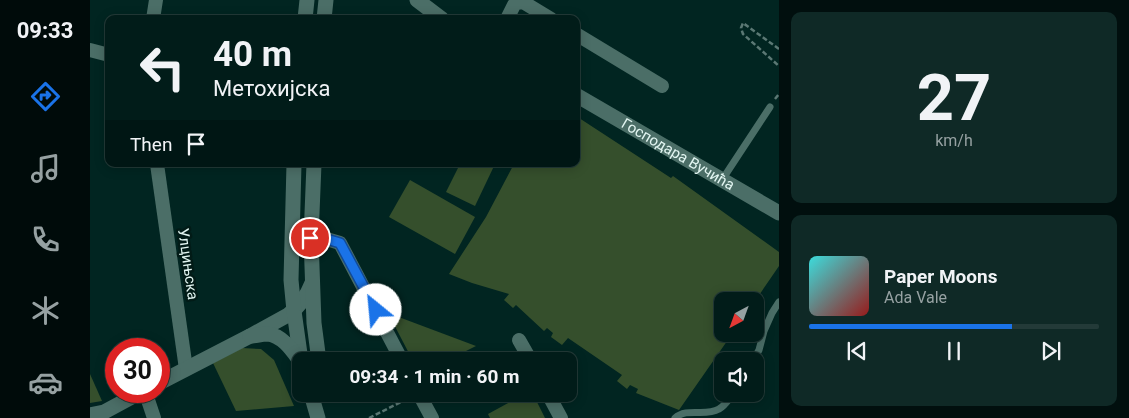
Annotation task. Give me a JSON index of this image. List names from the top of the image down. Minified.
{"streets":{"main road":["Господара Вучића"],"street":["Улцињска"]},"north":"bottom left","page":{"tabs":"09:33","tile":["27","km/h"],"turn":["40 m","Метохијска"],"then":"Then","song":["Paper Moons","Ada Vale"],"limit":"30","trip":"09:34 · 1 min · 60 m"}}
